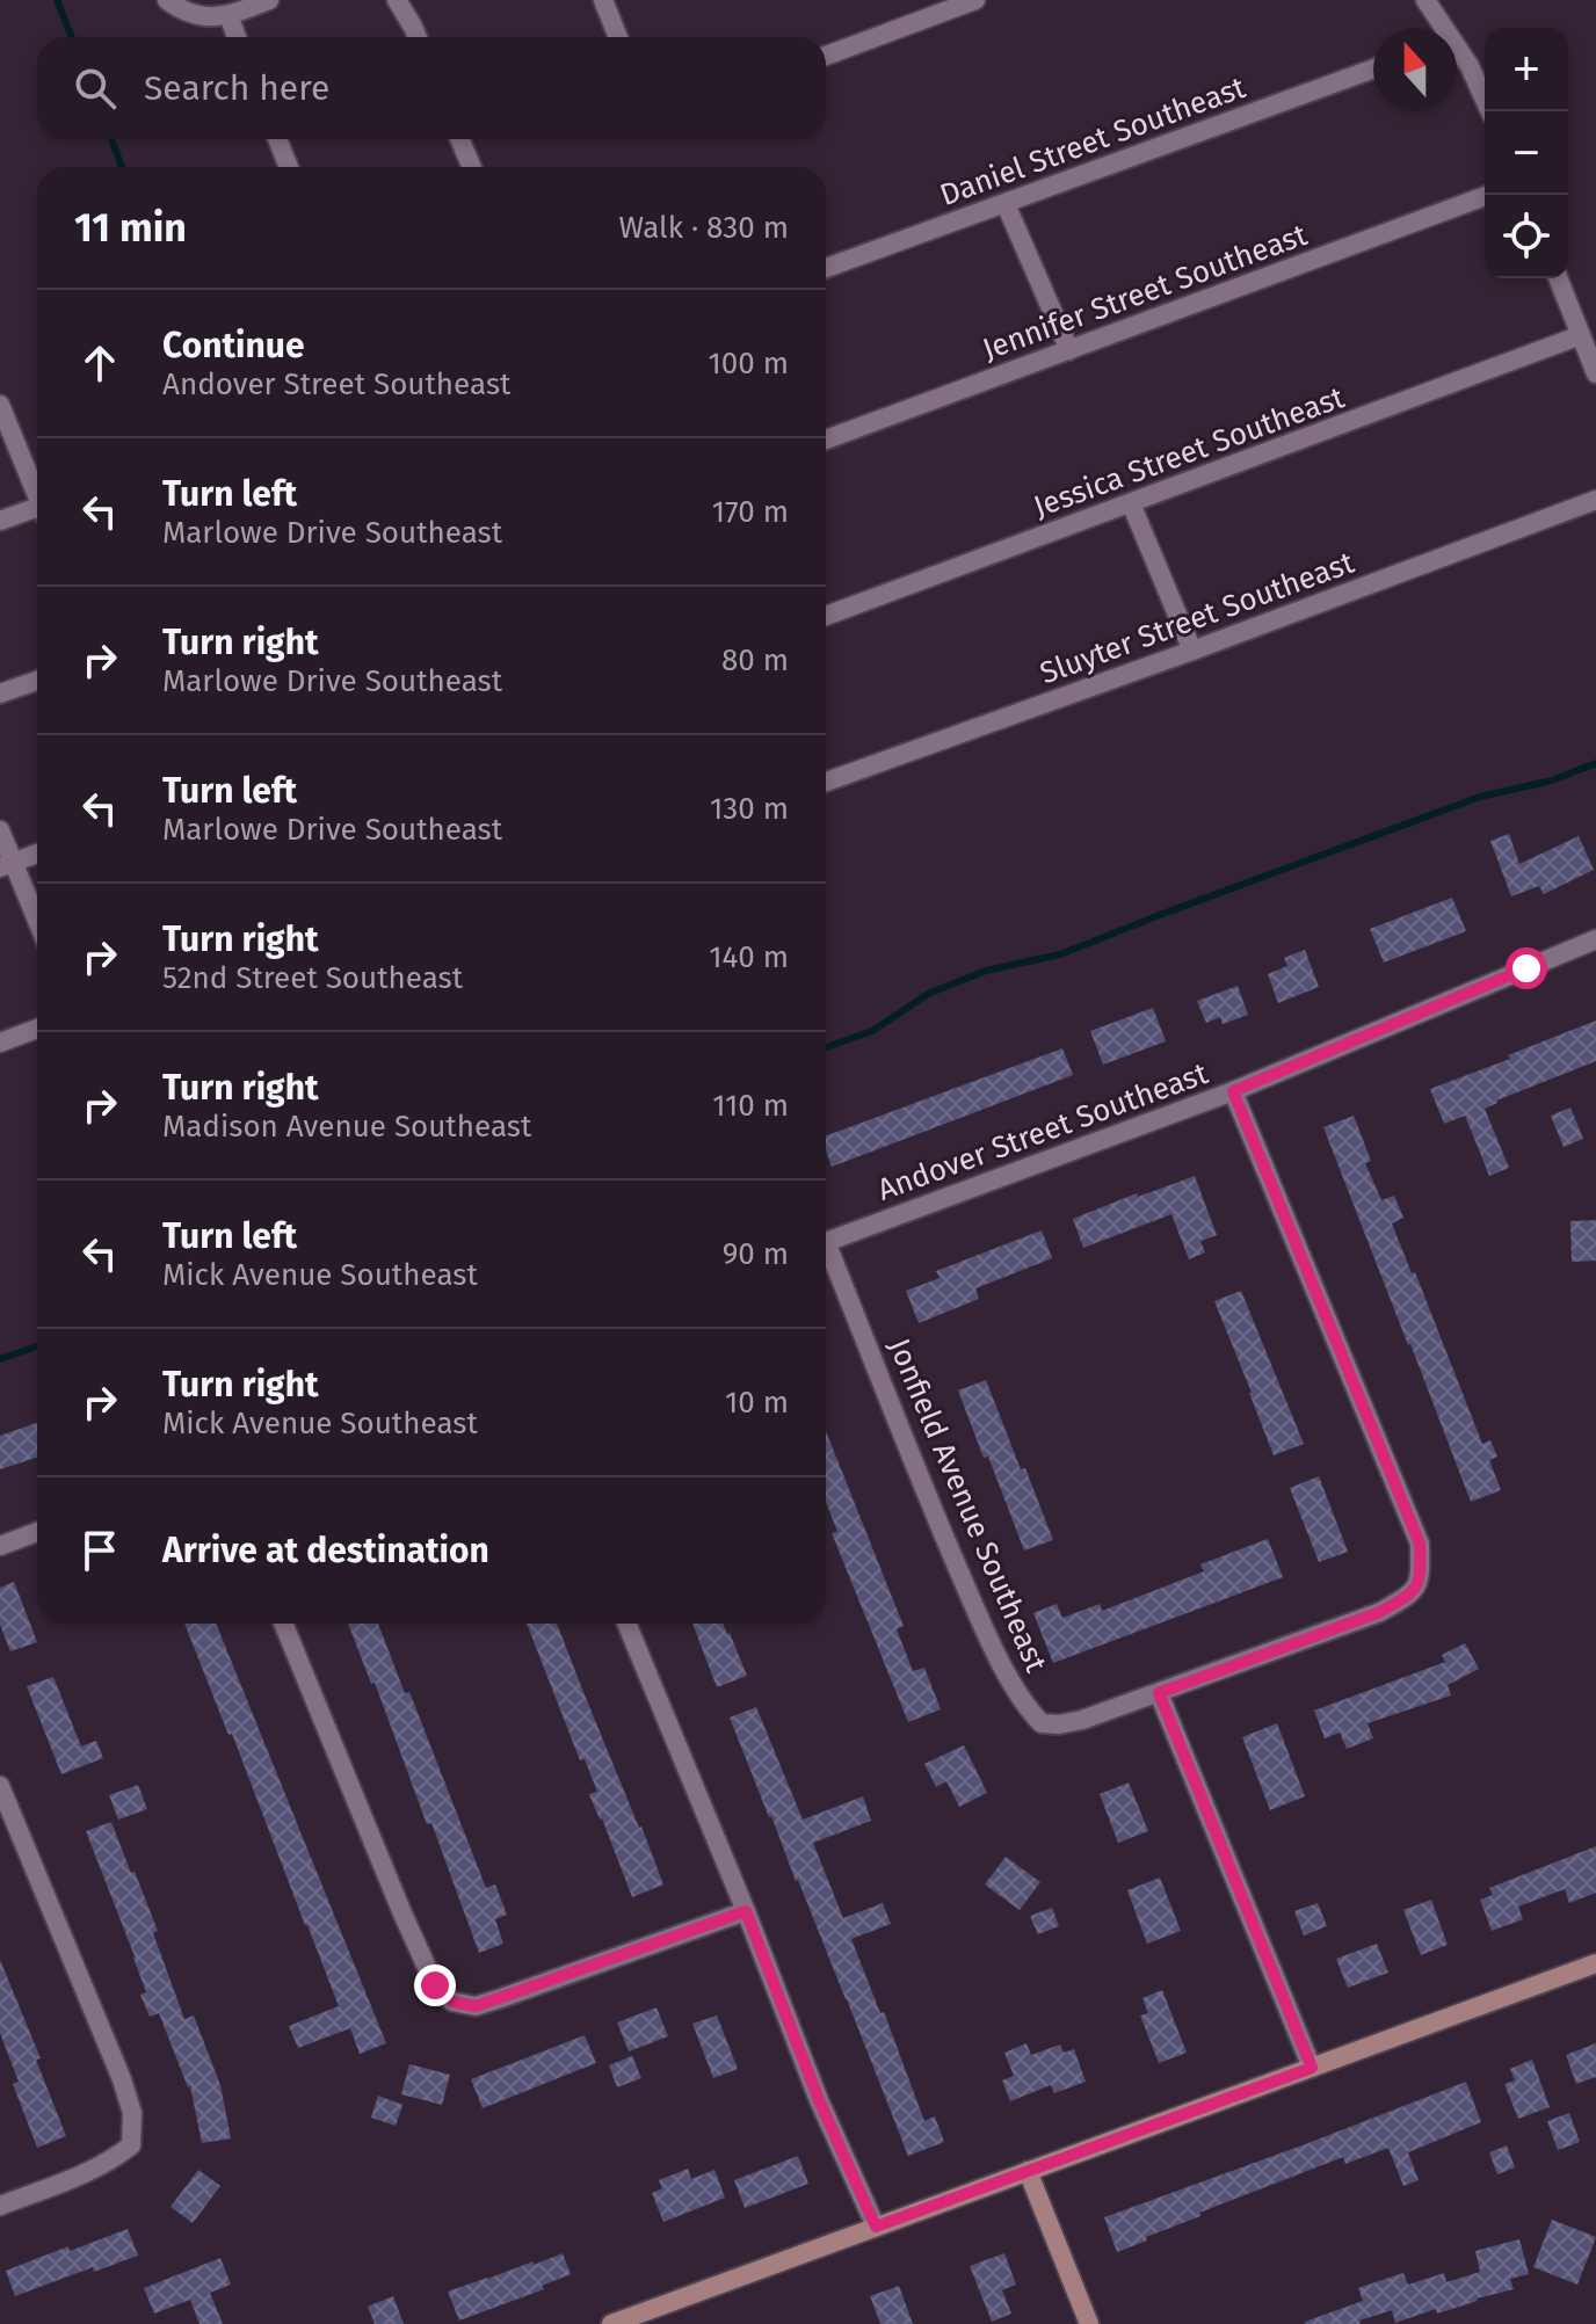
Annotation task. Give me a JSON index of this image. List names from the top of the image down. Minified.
{"streets":{"street":["Daniel Street Southeast","Jennifer Street Southeast","Jessica Street Southeast","Sluyter Street Southeast","Andover Street Southeast","Jonfield Avenue Southeast"]},"crossings":[["Andover Street Southeast","Jonfield Avenue Southeast"]],"north":"top","page":{"map_buttons":["+","−"],"search":"Search here","heading":["11 min","Walk · 830 m"],"list":[["Continue","Andover Street Southeast","100 m"],["Turn left","Marlowe Drive Southeast","170 m"],["Turn right","Marlowe Drive Southeast","80 m"],["Turn left","Marlowe Drive Southeast","130 m"],["Turn right","52nd Street Southeast","140 m"],["Turn right","Madison Avenue Southeast","110 m"],["Turn left","Mick Avenue Southeast","90 m"],["Turn right","Mick Avenue Southeast","10 m"],"Arrive at destination"]}}
